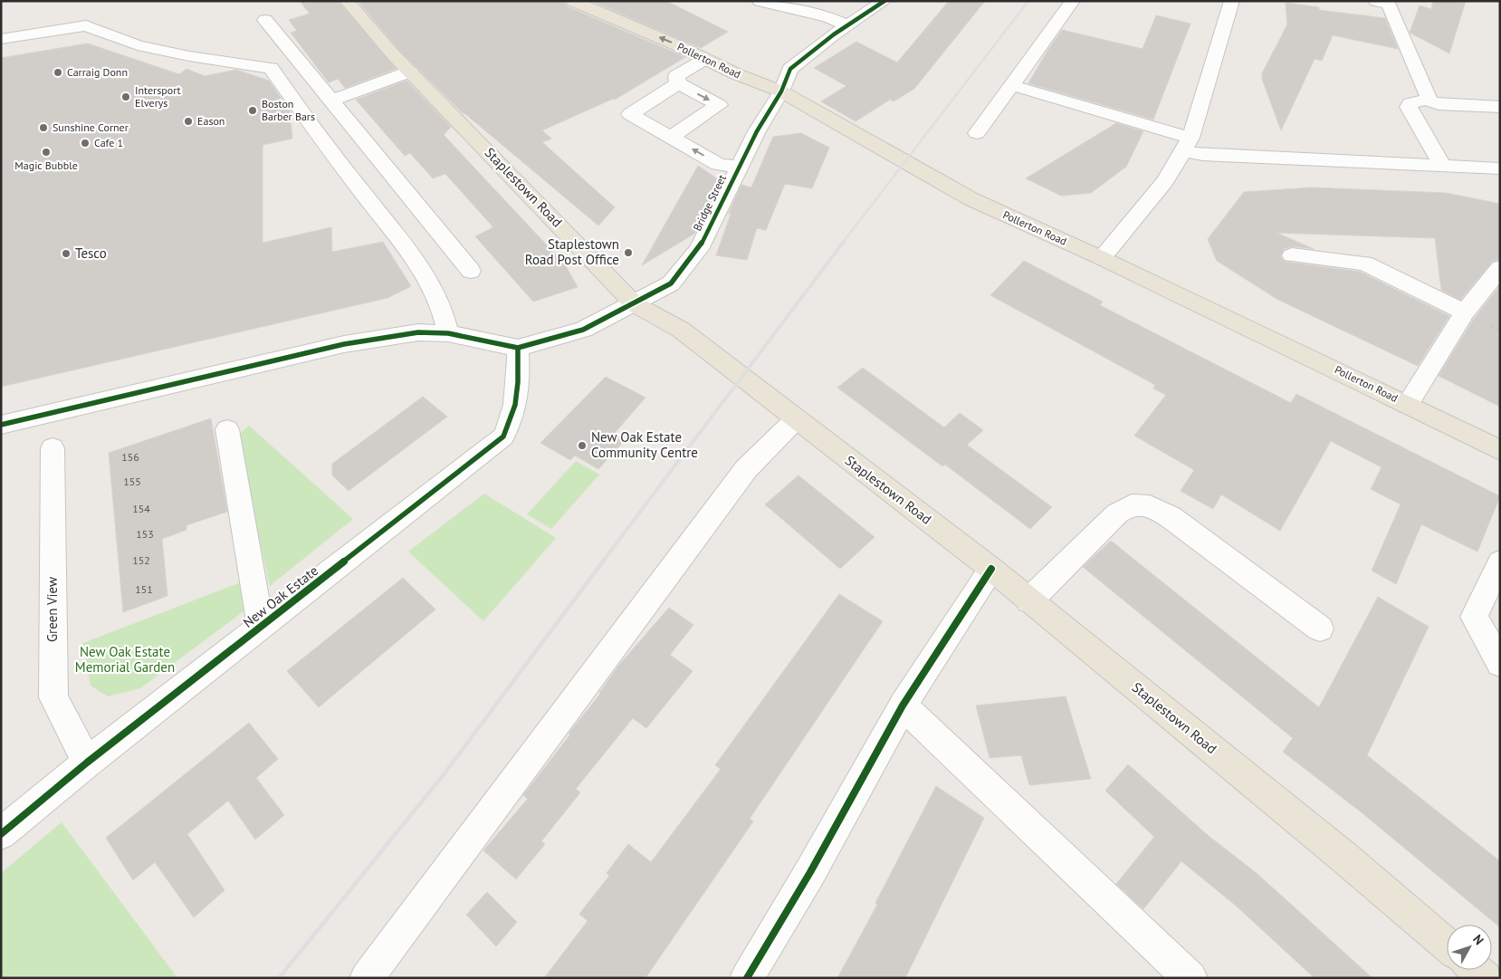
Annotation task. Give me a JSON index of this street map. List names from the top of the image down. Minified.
{"streets":{"main road":["Pollerton Road","Staplestown Road"],"street":["Bridge Street","New Oak Estate","Green View"]},"crossings":[["Pollerton Road","Bridge Street"],["Staplestown Road","Bridge Street"],["Bridge Street","New Oak Estate"],["New Oak Estate","Green View"]],"parks":["New Oak Estate Memorial Garden"],"places":["Carraig Donn","Intersport Elverys","Boston Barber Bars","Eason","Sunshine Corner","Cafe 1","Magic Bubble","Staplestown Road Post Office","Tesco","New Oak Estate Community Centre"],"house_numbers":["156","155","154","153","152","151"],"north":"top right"}
